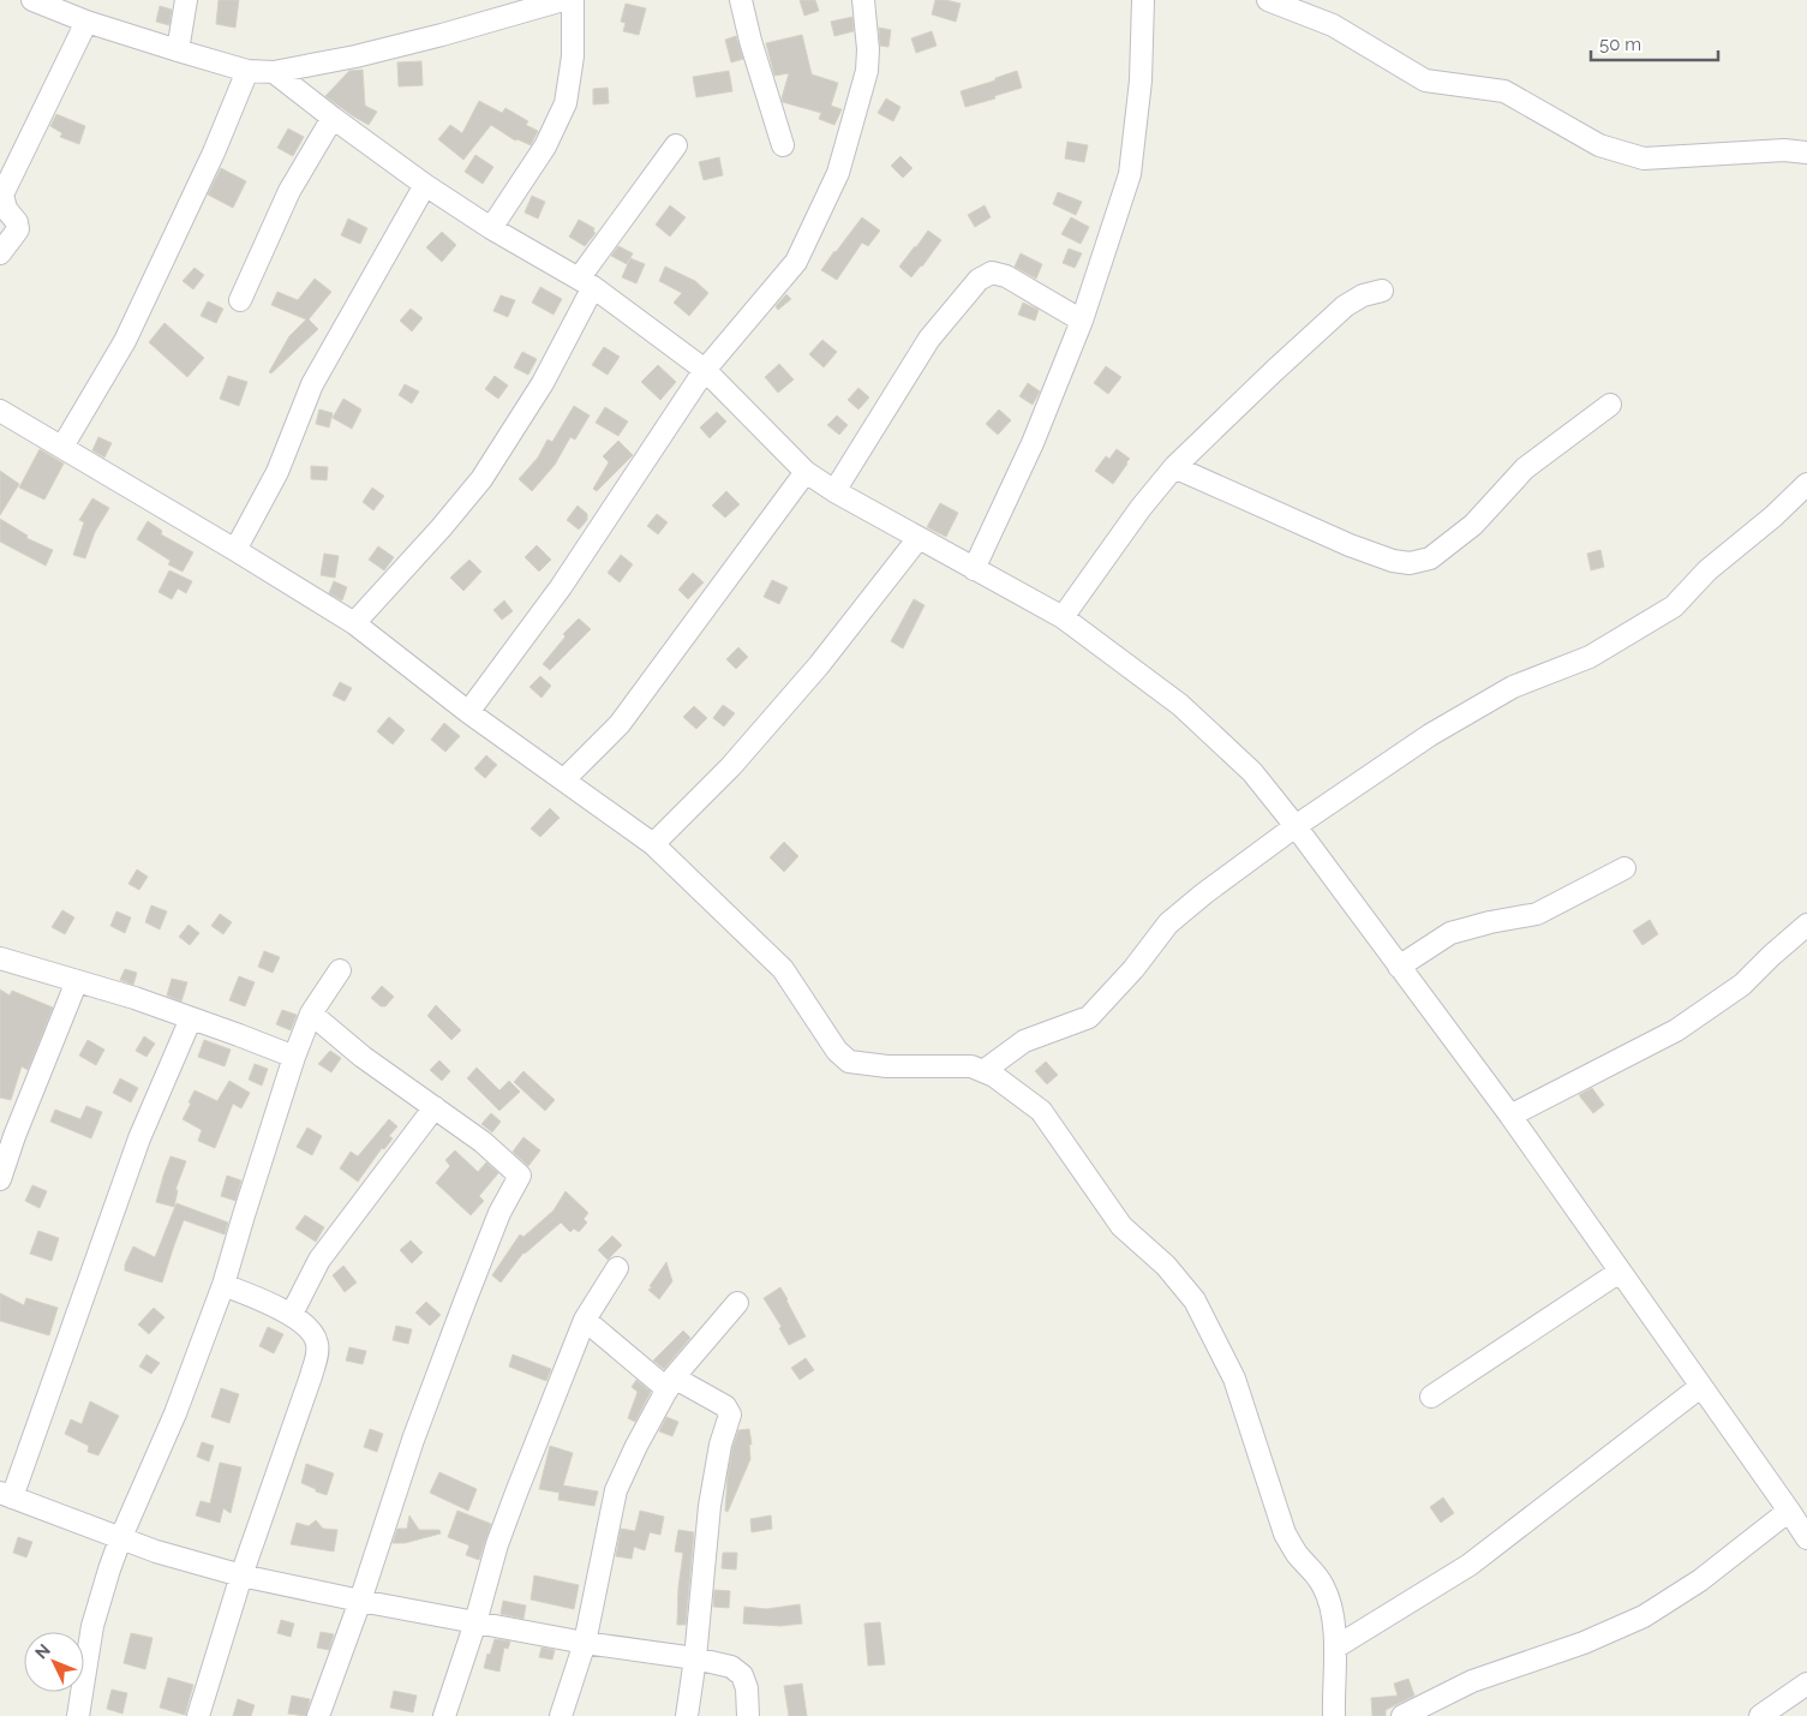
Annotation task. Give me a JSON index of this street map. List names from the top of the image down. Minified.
{"scale_bar":"50 m","north":"top left"}
